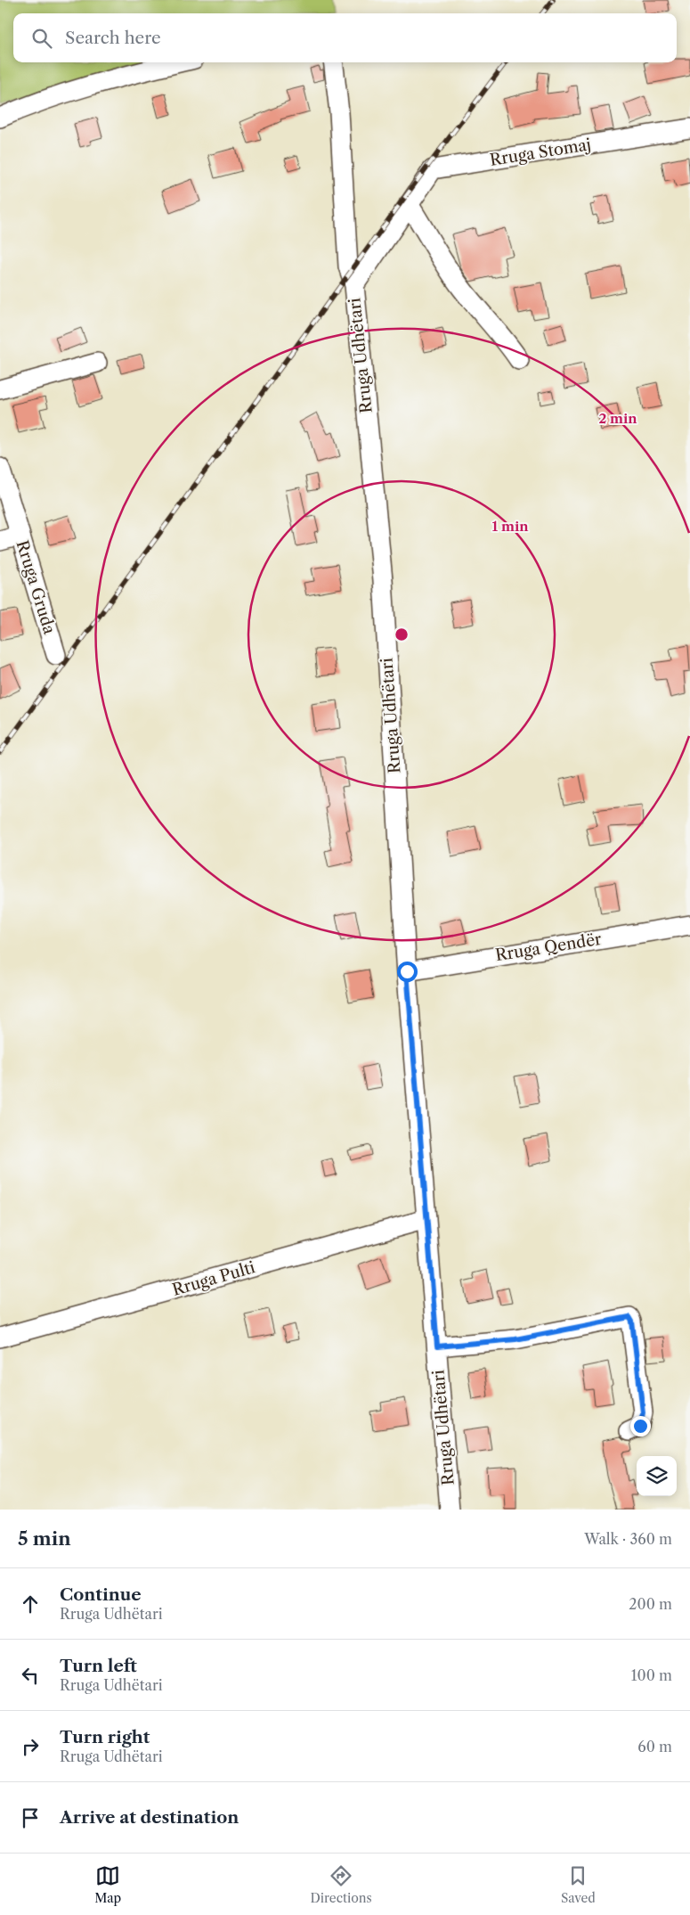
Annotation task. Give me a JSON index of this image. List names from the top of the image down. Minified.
{"streets":{"street":["Rruga Stomaj","Rruga Udhëtari","Rruga Gruda","Rruga Qendër","Rruga Pulti"]},"crossings":[["Rruga Stomaj","Rruga Udhëtari"],["Rruga Udhëtari","Rruga Qendër"],["Rruga Udhëtari","Rruga Pulti"]],"page":{"search":"Search here","heading":["5 min","Walk · 360 m"],"list":[["Continue","Rruga Udhëtari","200 m"],["Turn left","Rruga Udhëtari","100 m"],["Turn right","Rruga Udhëtari","60 m"],"Arrive at destination"],"nav":["Map","Directions","Saved"]},"rings":["2 min","1 min"]}
